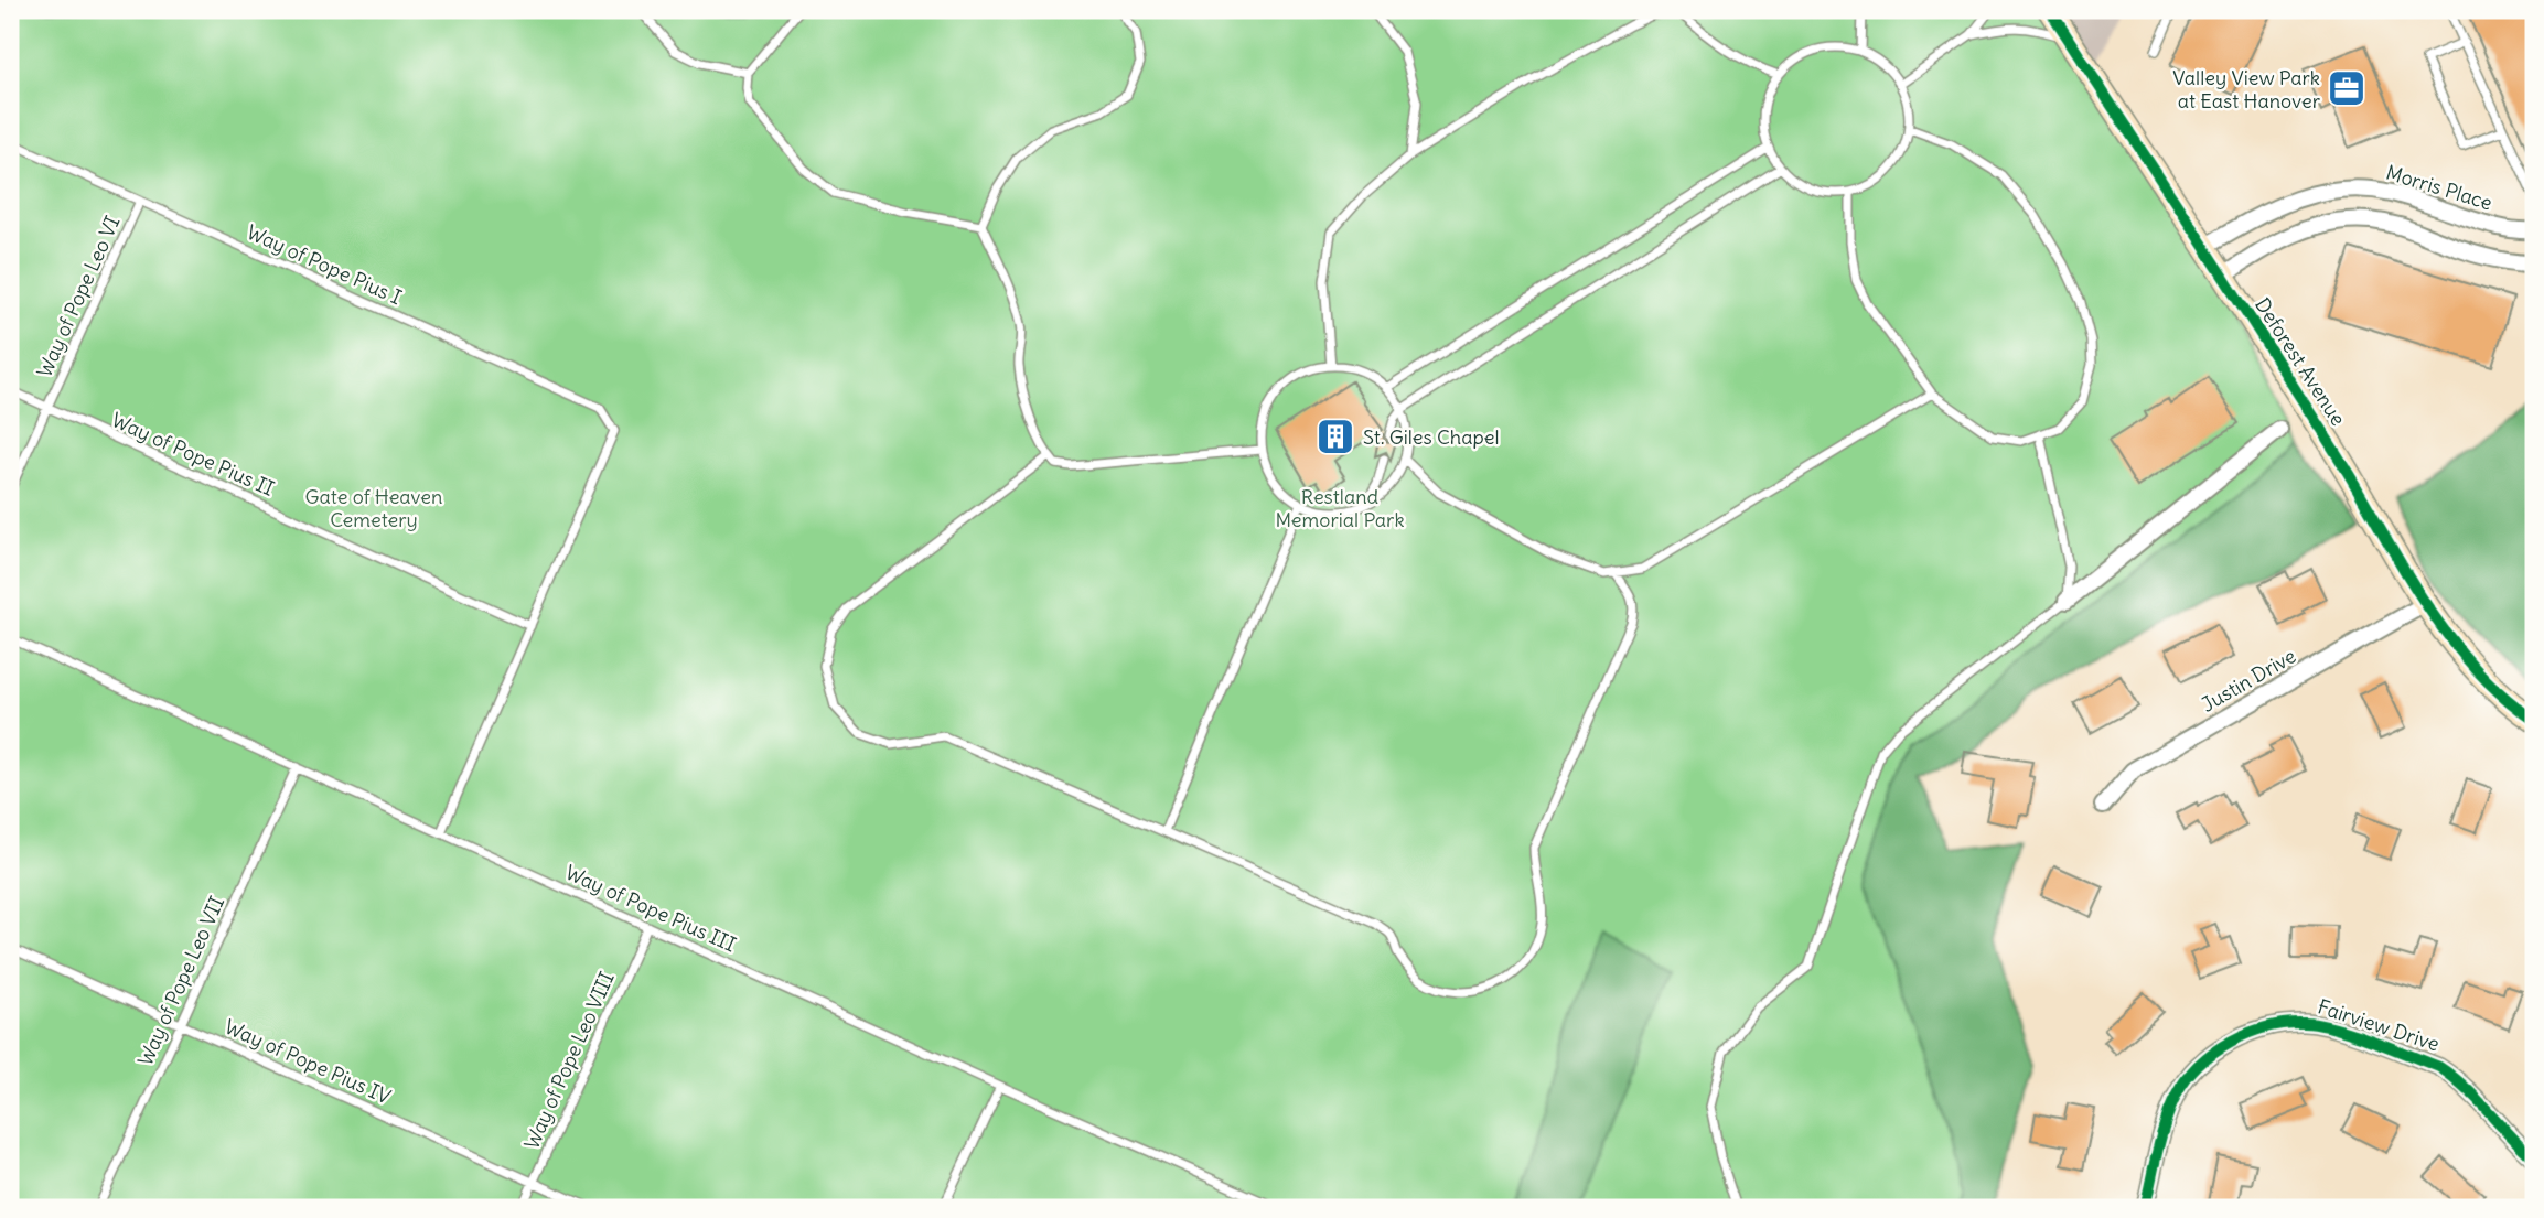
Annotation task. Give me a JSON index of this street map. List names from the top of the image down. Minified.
{"streets":{"street":["Morris Place","Deforest Avenue","Justin Drive","Fairview Drive"],"lane":["Way of Pope Pius I","Way of Pope Leo VI","Way of Pope Pius II","Way of Pope Pius III","Way of Pope Leo VII","Way of Pope Leo VIII","Way of Pope Pius IV"]},"crossings":[["Morris Place","Deforest Avenue"],["Way of Pope Pius I","Way of Pope Leo VI"],["Way of Pope Pius I","Way of Pope Pius II"],["Way of Pope Leo VI","Way of Pope Pius II"],["Deforest Avenue","Justin Drive"],["Way of Pope Pius III","Way of Pope Leo VII"],["Way of Pope Pius III","Way of Pope Leo VIII"],["Way of Pope Leo VII","Way of Pope Pius IV"],["Way of Pope Leo VIII","Way of Pope Pius IV"]],"parks":["Gate of Heaven Cemetery","Restland Memorial Park"],"places":{"office":["Valley View Park at East Hanover"],"building":["St. Giles Chapel"]}}
